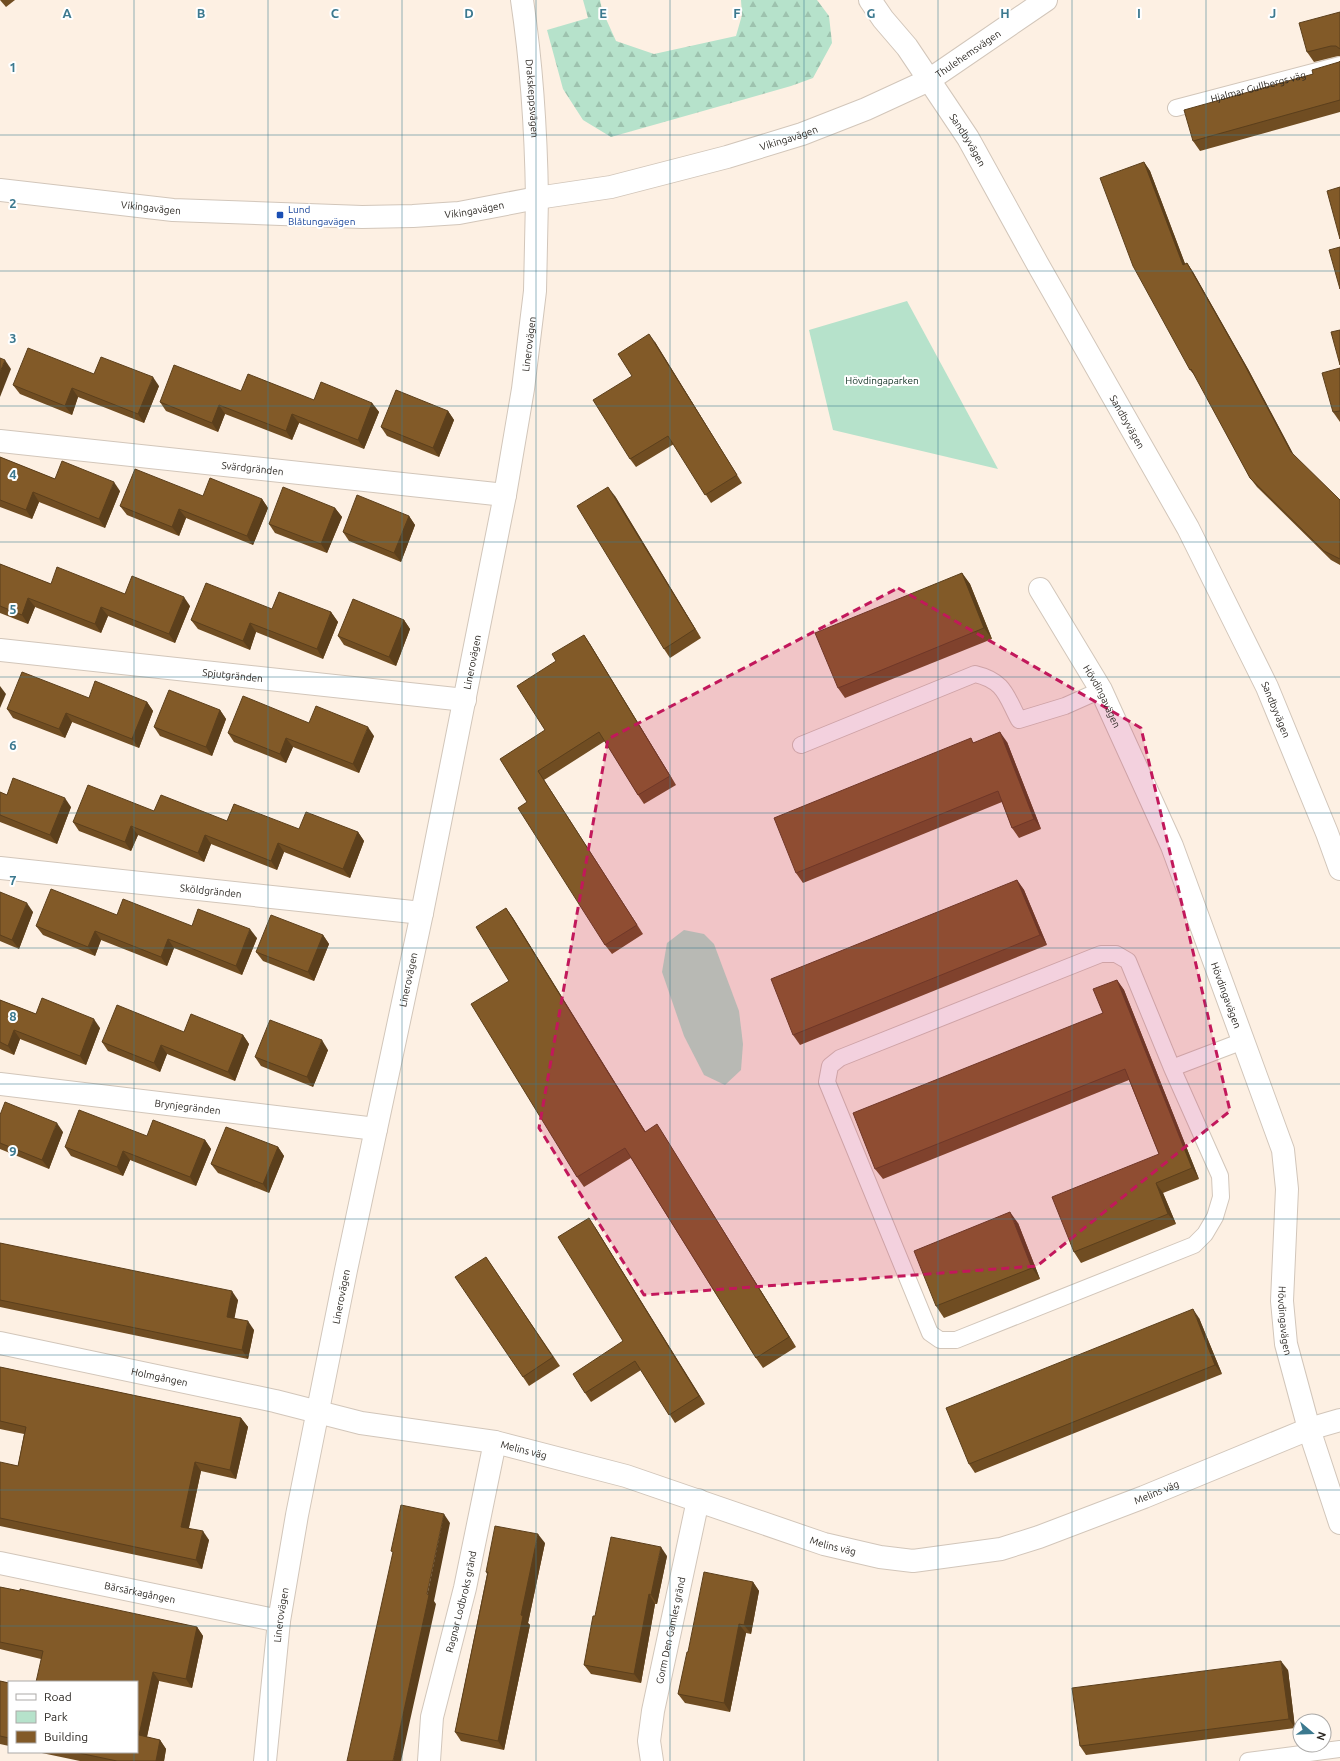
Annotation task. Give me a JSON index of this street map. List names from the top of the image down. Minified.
{"streets":{"street":["Thulehemsvägen","Drakskeppsvägen","Vikingavägen","Sandbyvägen","Linerovägen","Svärdgränden","Spjutgränden","Hövdingavägen","Sköldgränden","Brynjegränden","Holmgången","Melins väg","Bärsärkagången","Ragnar Lodbroks gränd","Gorm Den Gamles gränd"],"lane":["Hjalmar Gullbergs väg"]},"crossings":[["Thulehemsvägen","Vikingavägen"],["Thulehemsvägen","Sandbyvägen"],["Drakskeppsvägen","Vikingavägen"],["Drakskeppsvägen","Linerovägen"],["Vikingavägen","Sandbyvägen"],["Vikingavägen","Linerovägen"],["Linerovägen","Svärdgränden"],["Linerovägen","Spjutgränden"],["Linerovägen","Sköldgränden"],["Linerovägen","Brynjegränden"],["Linerovägen","Holmgången"],["Linerovägen","Melins väg"],["Linerovägen","Bärsärkagången"],["Hövdingavägen","Melins väg"],["Holmgången","Melins väg"],["Melins väg","Ragnar Lodbroks gränd"],["Melins väg","Gorm Den Gamles gränd"]],"parks":["Hövdingaparken"],"places":{"transit":["Lund Blåtungavägen"]},"legend":["Road","Park","Building"],"north":"right","grid":{"columns":["A","B","C","D","E","F","G","H","I","J"],"rows":["1","2","3","4","5","6","7","8","9"]}}
